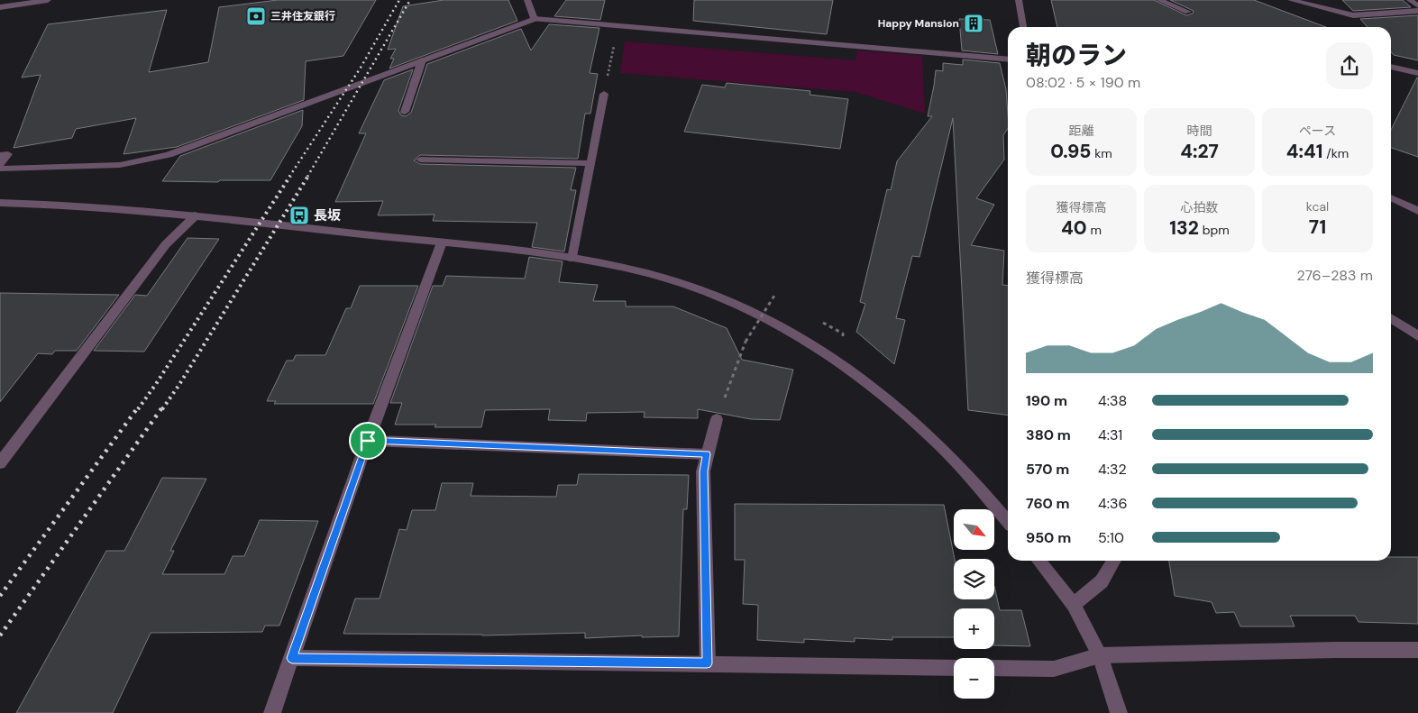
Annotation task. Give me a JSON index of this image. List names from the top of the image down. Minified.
{"places":{"bank":["三井住友銀行"],"building":["Happy Mansion"],"bus stop":["長坂"]},"north":"bottom right","page":{"heading":["朝のラン","08:02 · 5 × 190 m"],"stats":[["距離","0.95 km"],["時間","4:27"],["ペース","4:41 /km"],["獲得標高","40 m"],["心拍数","132 bpm"],["kcal","71"]],"chart":["獲得標高","276–283 m"],"list":[{"name":"190 m","note":"4:38"},{"name":"380 m","note":"4:31"},{"name":"570 m","note":"4:32"},{"name":"760 m","note":"4:36"},{"name":"950 m","note":"5:10"}],"map_buttons":["+","−"]}}
